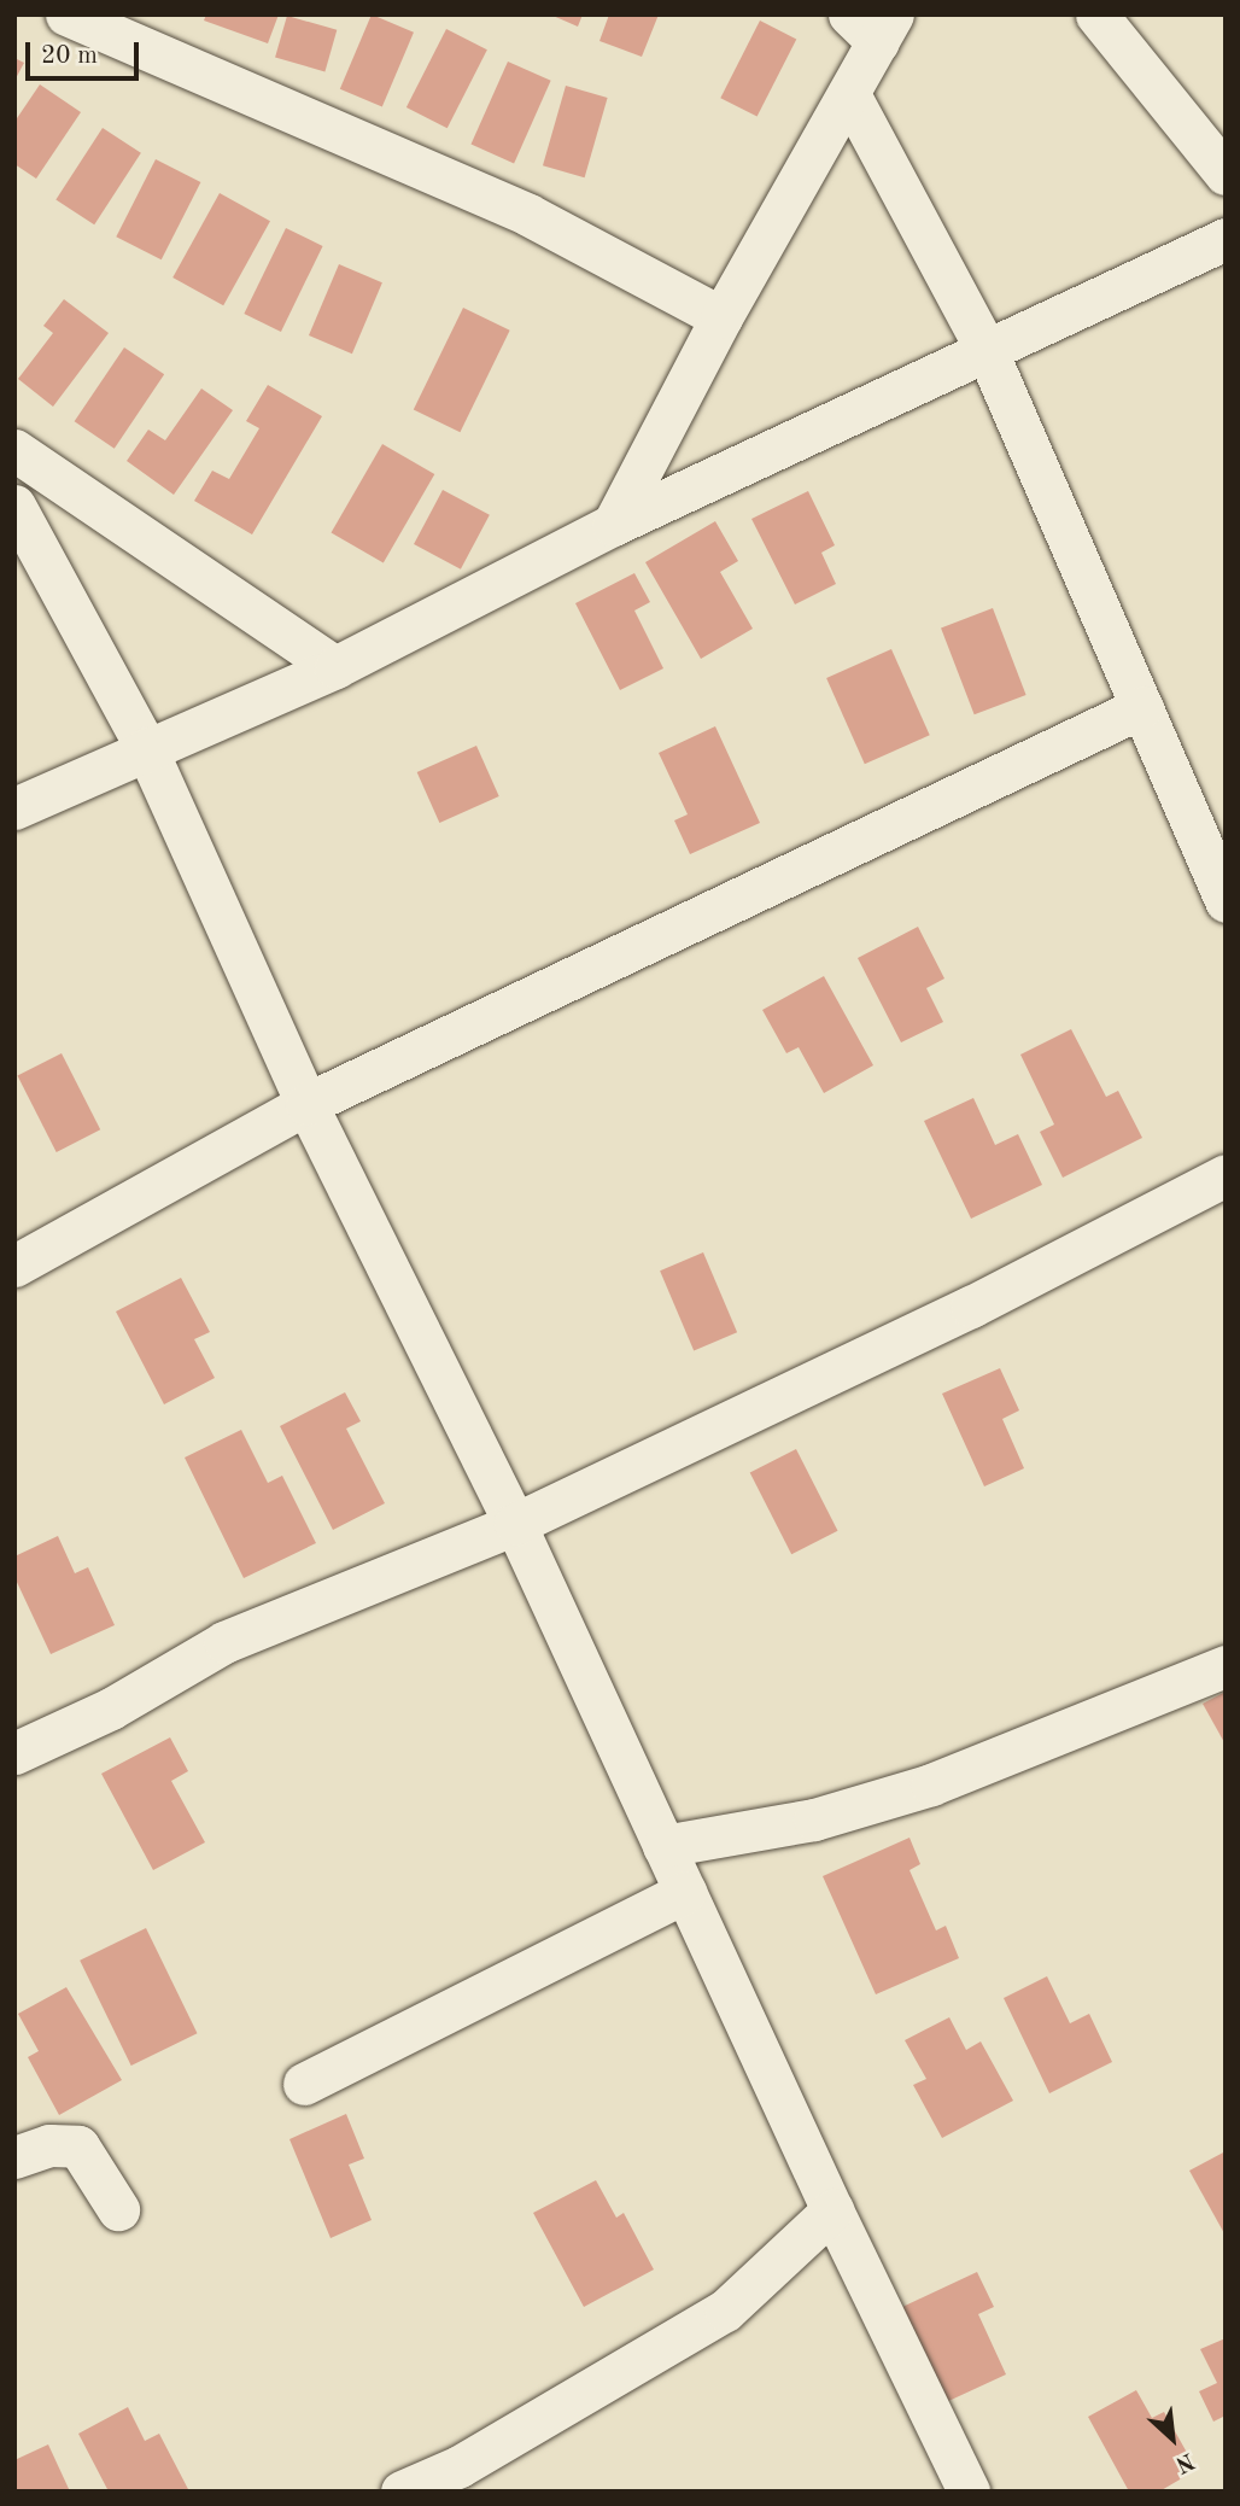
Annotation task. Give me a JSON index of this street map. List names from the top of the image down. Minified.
{"scale_bar":"20 m","north":"bottom right"}
